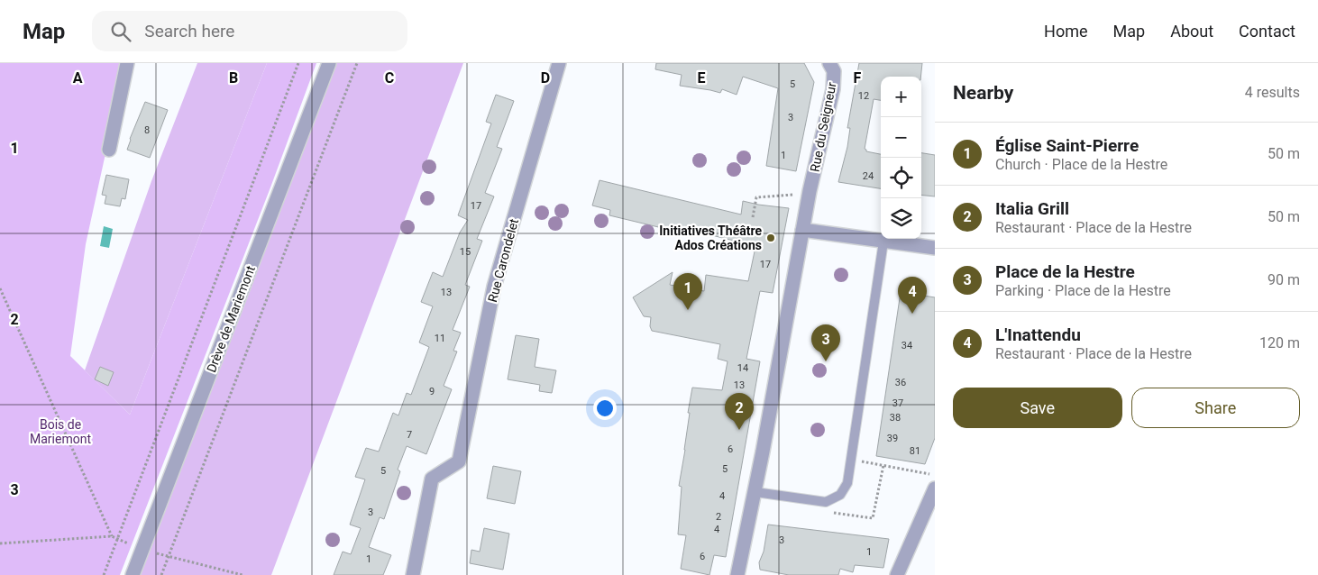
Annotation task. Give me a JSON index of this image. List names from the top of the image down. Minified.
{"streets":{"street":["Rue du Seigneur","Rue Carondelet","Drève de Mariemont"]},"parks":["Bois de Mariemont"],"places":["Initiatives Théâtre Ados Créations"],"house_numbers":["5","12","3","8","1","24","17","15","17","13","11","34","14","36","13","9","37","38","7","39","6","81","5","5","4","3","2","4","3","1","6","1"],"page":{"header":"Map","search":"Search here","nav":["Home","Map","About","Contact"],"heading":["Nearby","4 results"],"map_buttons":["+","−"],"list":[{"mark":"1","name":"Église Saint-Pierre","note":"Church · Place de la Hestre","value":"50 m"},{"mark":"2","name":"Italia Grill","note":"Restaurant · Place de la Hestre","value":"50 m"},{"mark":"3","name":"Place de la Hestre","note":"Parking · Place de la Hestre","value":"90 m"},{"mark":"4","name":"L'Inattendu","note":"Restaurant · Place de la Hestre","value":"120 m"}],"pins":["1","4","3","2"],"buttons":["Save","Share"]},"grid":{"columns":["A","B","C","D","E","F"],"rows":["1","2","3"]}}
